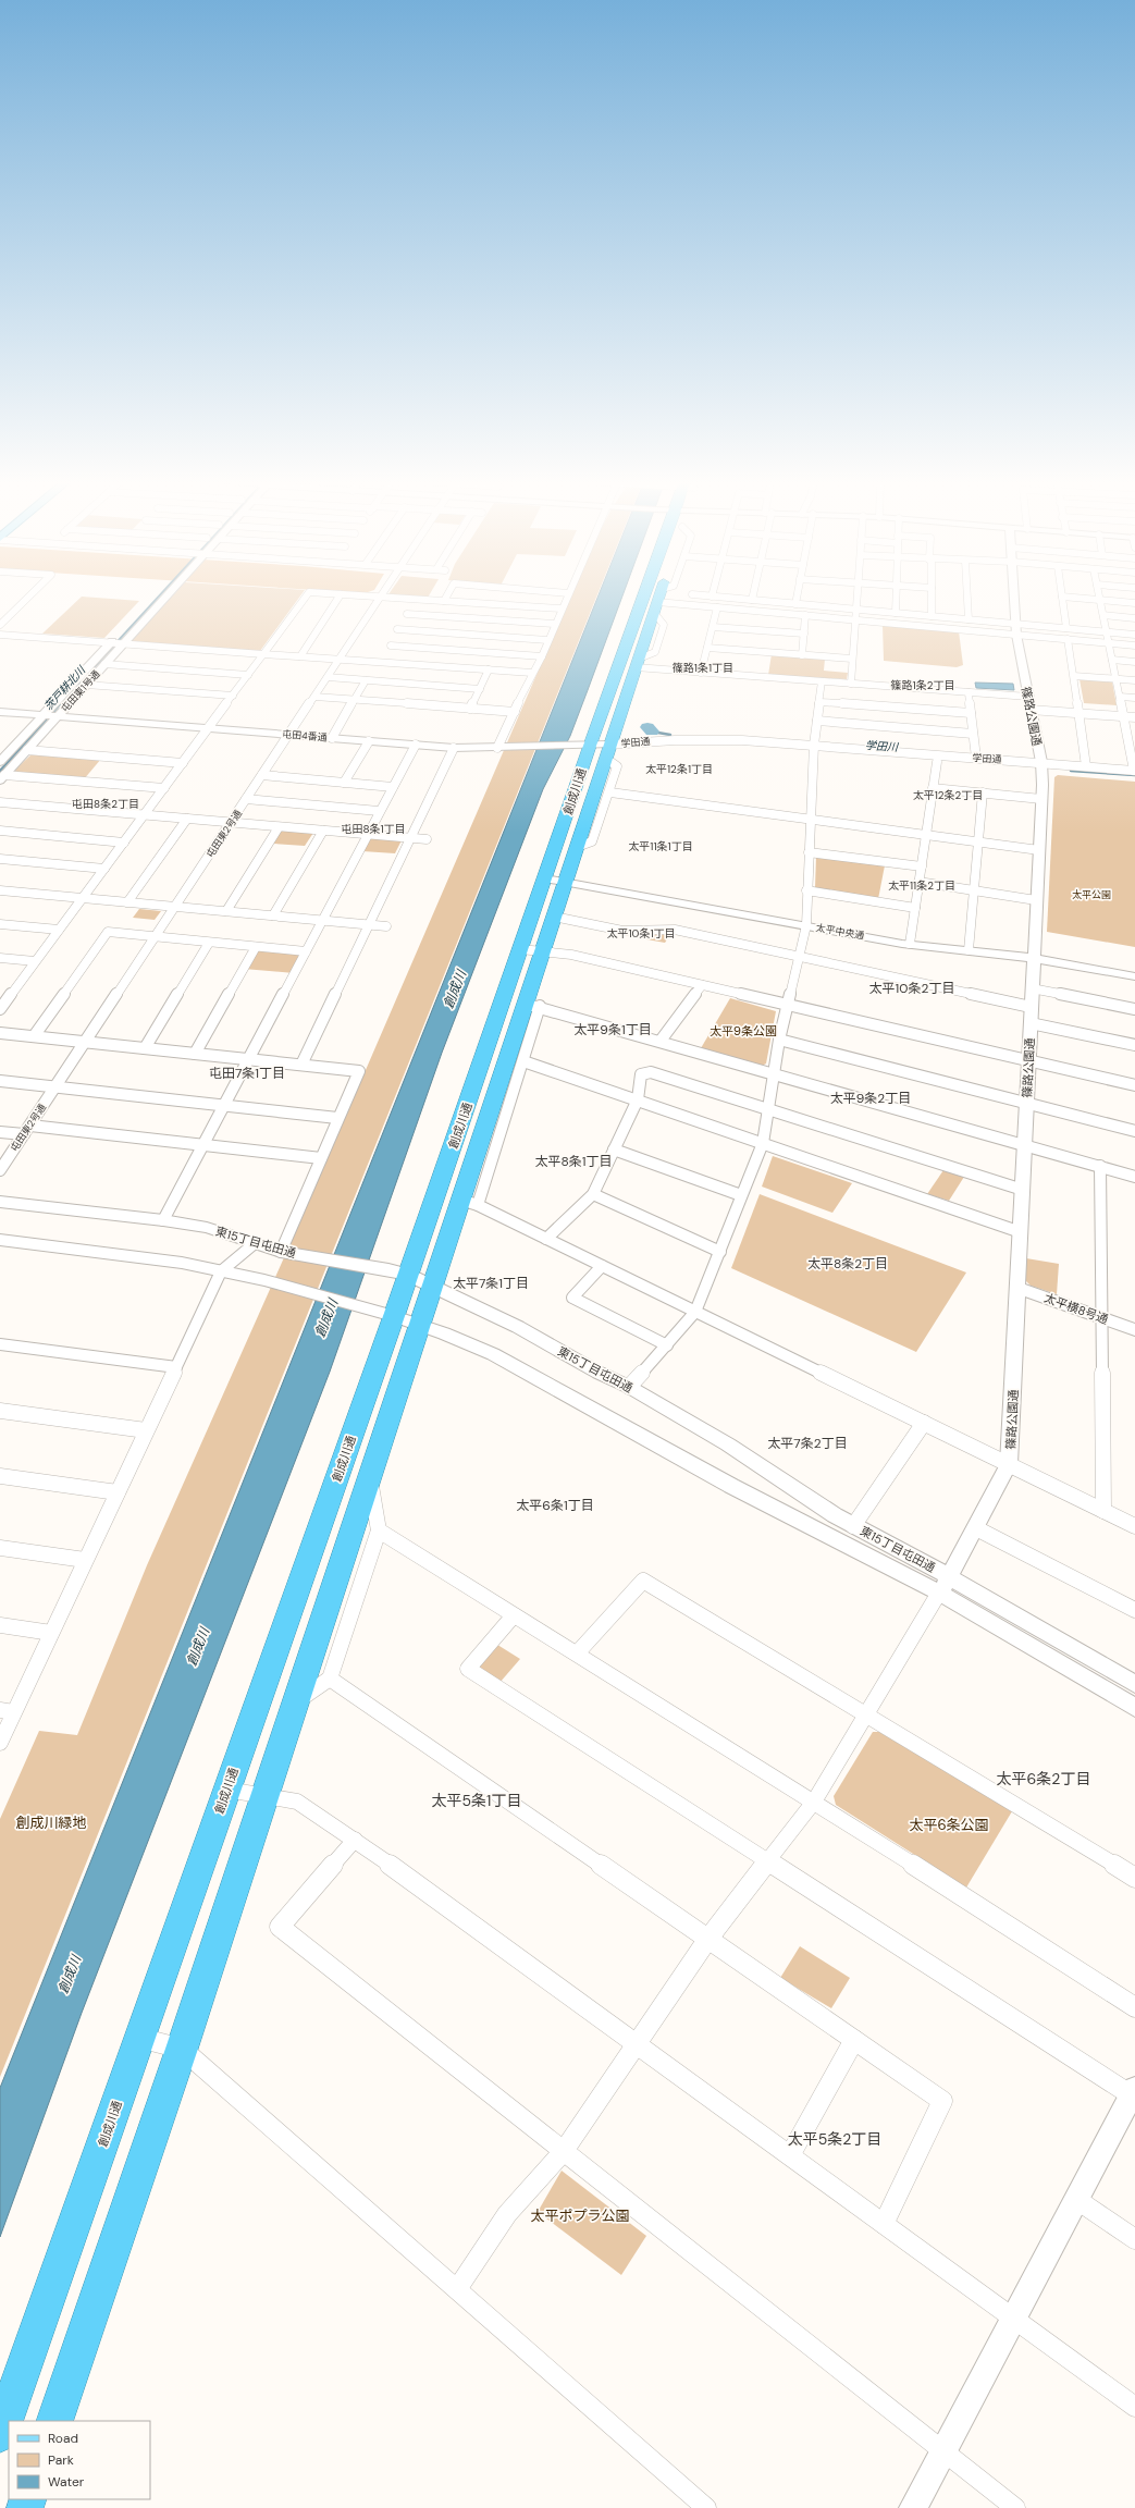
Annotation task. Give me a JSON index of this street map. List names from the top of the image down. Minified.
{"streets":{"highway":["創成川通"],"street":["屯田東1号通","篠路公園通","屯田4番通","学田通","屯田東2号通","太平中央通","東15丁目屯田通","太平横8号通"]},"crossings":[["屯田東1号通","屯田4番通"],["篠路公園通","学田通"],["篠路公園通","太平中央通"],["篠路公園通","東15丁目屯田通"],["篠路公園通","太平横8号通"],["屯田4番通","学田通"],["屯田4番通","創成川通"],["屯田4番通","屯田東2号通"],["学田通","創成川通"],["創成川通","太平中央通"],["創成川通","東15丁目屯田通"]],"districts":["篠路1条1丁目","篠路1条2丁目","太平12条1丁目","太平12条2丁目","屯田8条2丁目","屯田8条1丁目","太平11条1丁目","太平11条2丁目","太平10条1丁目","太平10条2丁目","太平9条1丁目","屯田7条1丁目","太平9条2丁目","太平8条1丁目","太平8条2丁目","太平7条1丁目","太平7条2丁目","太平6条1丁目","太平6条2丁目","太平5条1丁目","太平5条2丁目"],"water":["茨戸耕北川","学田川","創成川"],"parks":["太平公園","太平9条公園","創成川緑地","太平6条公園","太平ポプラ公園"],"legend":["Road","Park","Water"]}
